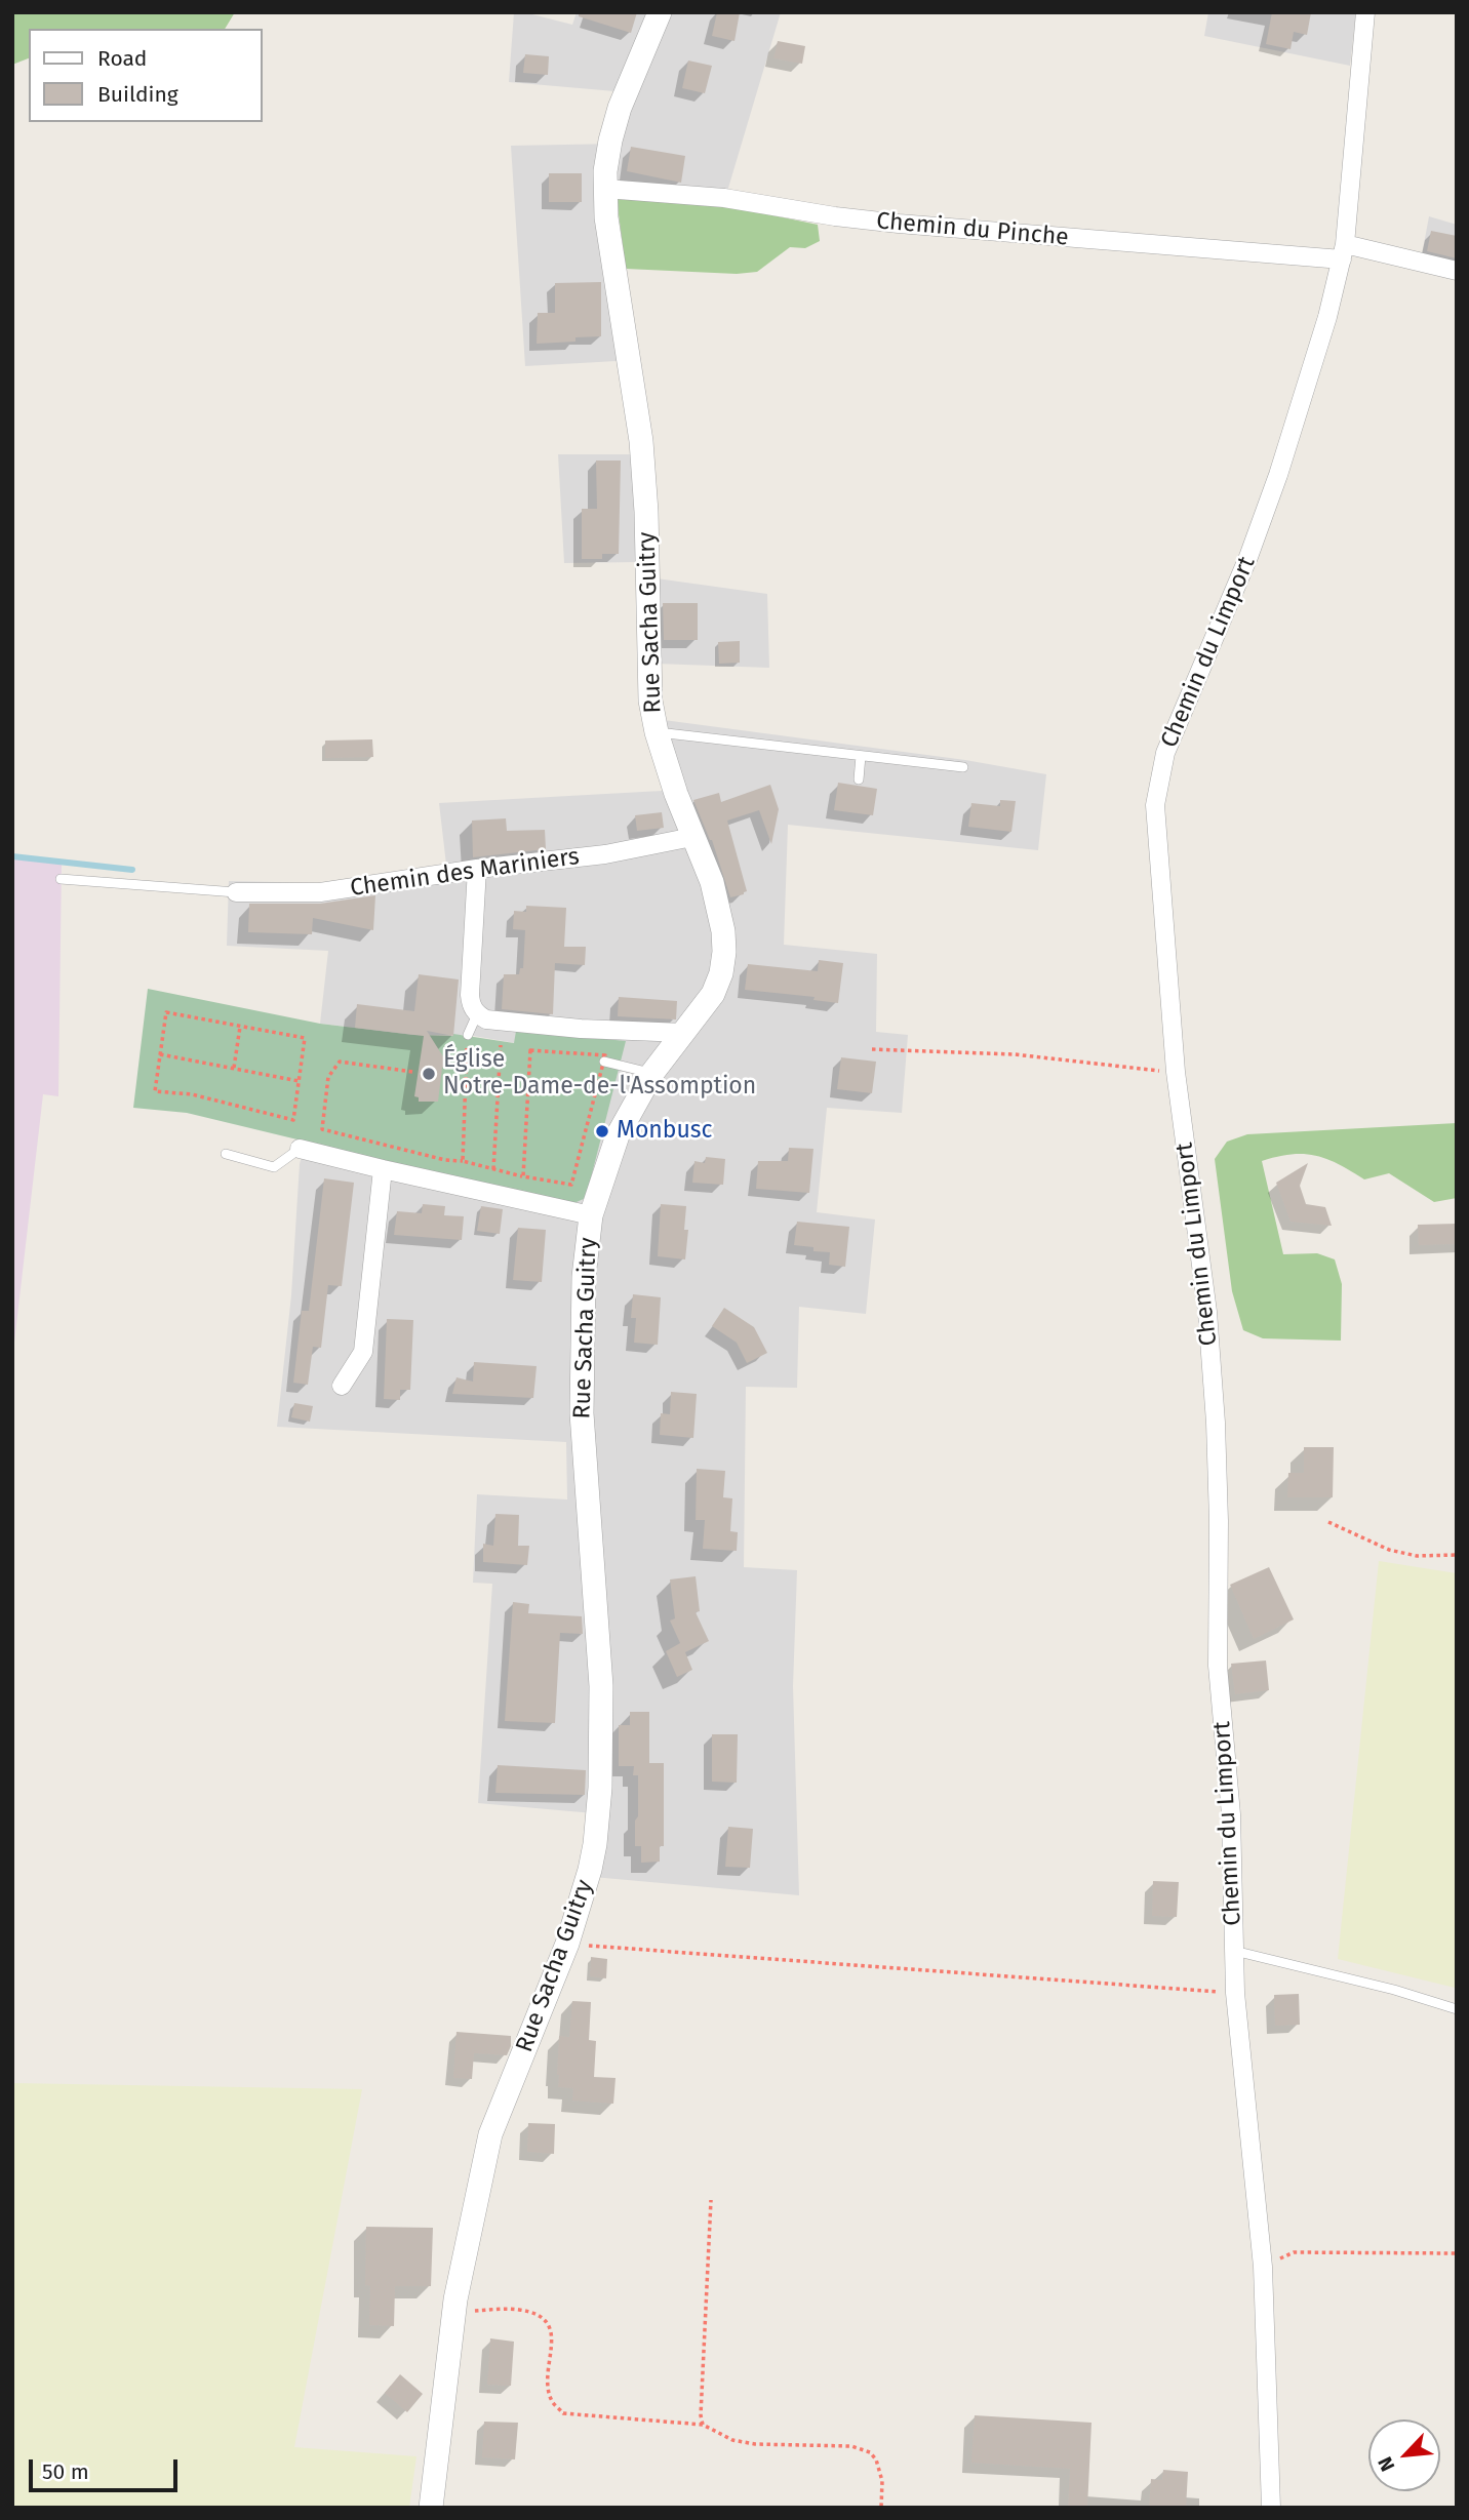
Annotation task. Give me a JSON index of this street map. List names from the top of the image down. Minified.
{"streets":{"street":["Chemin du Pinche","Rue Sacha Guitry","Chemin du Limport","Chemin des Mariniers"]},"crossings":[["Chemin du Pinche","Rue Sacha Guitry"],["Chemin du Pinche","Chemin du Limport"],["Rue Sacha Guitry","Chemin des Mariniers"]],"places":["Église Notre-Dame-de-l'Assomption","Monbusc"],"legend":["Road","Building"],"scale_bar":"50 m","north":"bottom left"}
